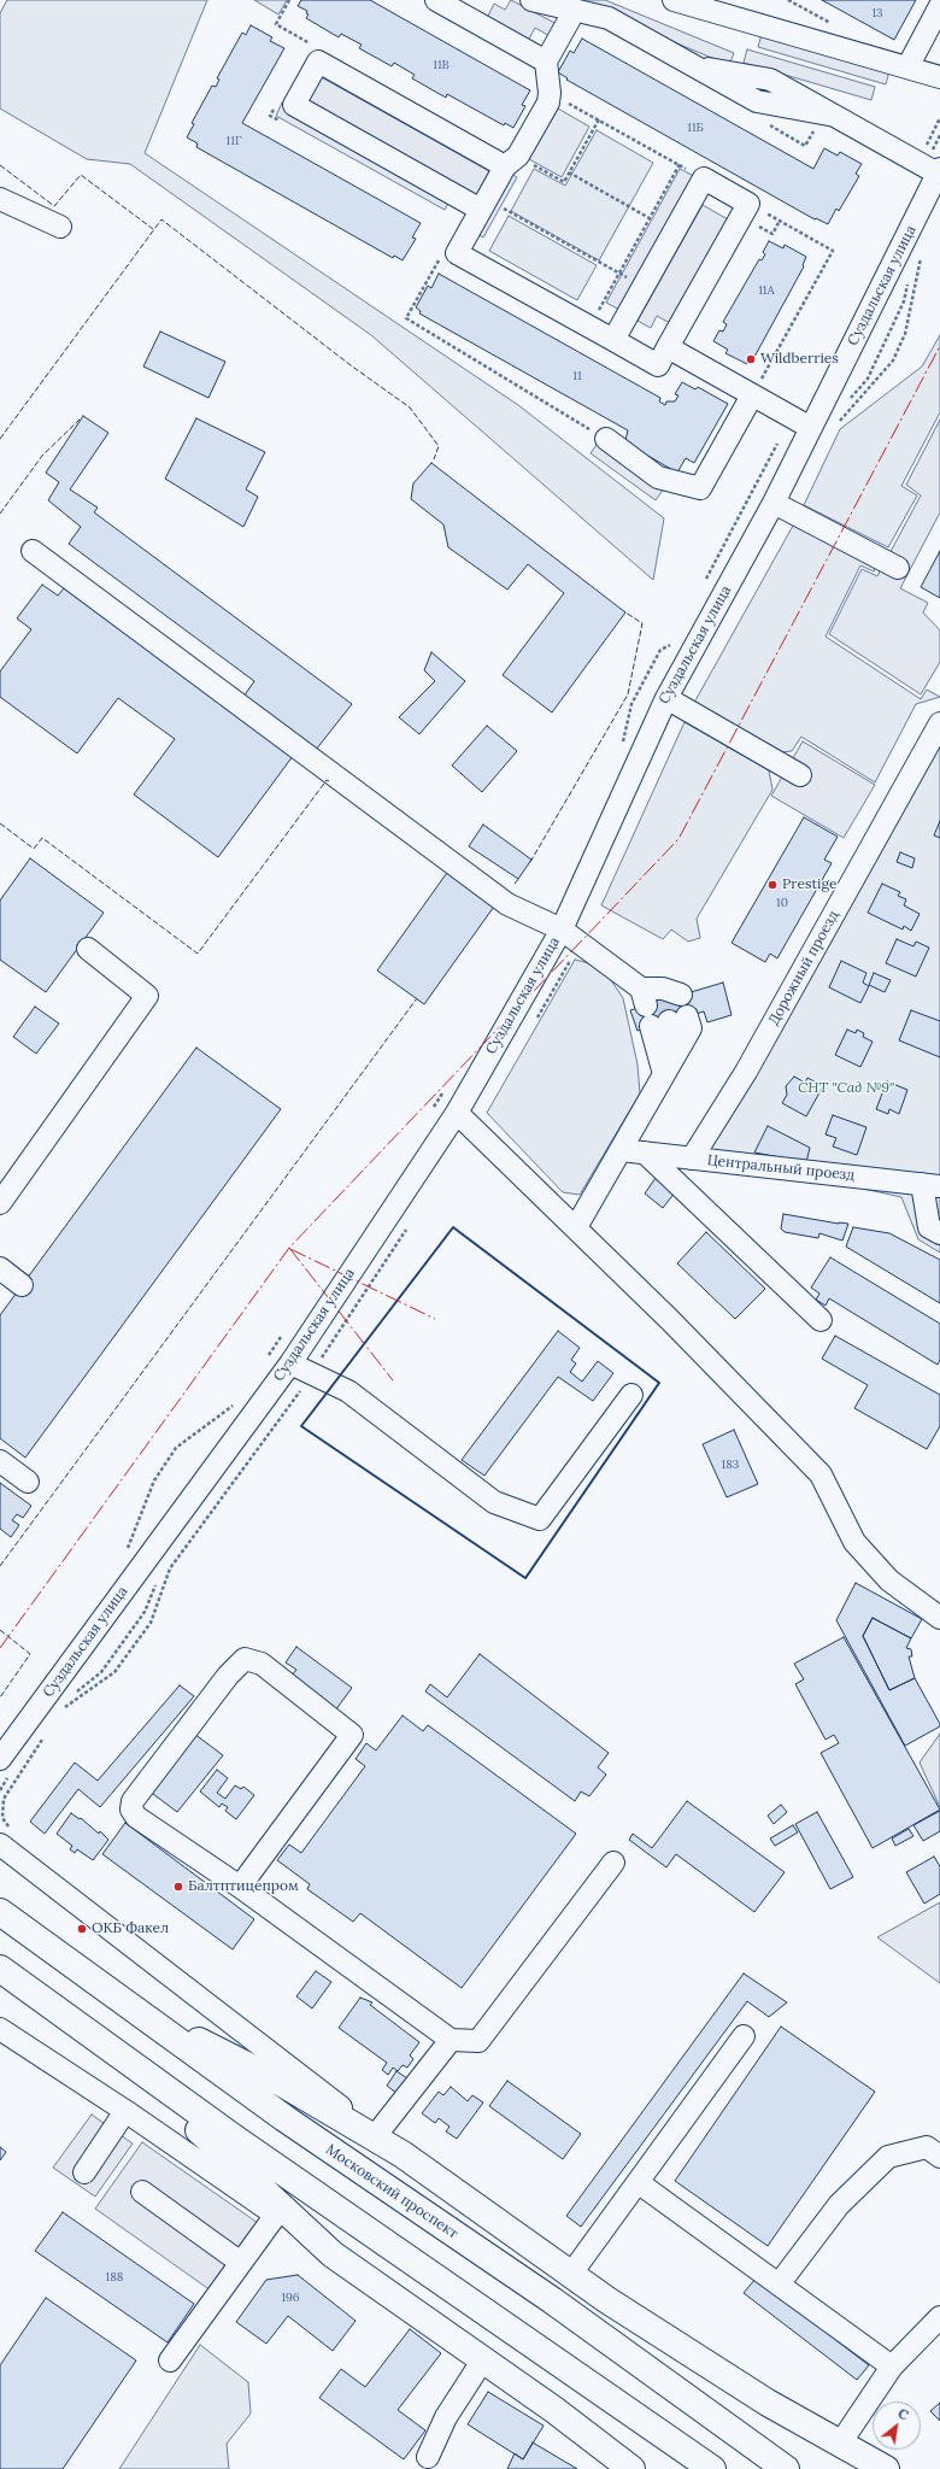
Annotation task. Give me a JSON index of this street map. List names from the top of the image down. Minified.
{"streets":{"main road":["Московский проспект"],"street":["Суздальская улица","Дорожный проезд","Центральный проезд"]},"crossings":[["Дорожный проезд","Центральный проезд"]],"parks":["СНТ \"Сад №9\""],"places":["Wildberries","Prestige","Балтптицепром","ОКБ Факел"],"house_numbers":["13","11В","11Б","11Г","11А","11","10","183","188","196"],"north":"top right"}
